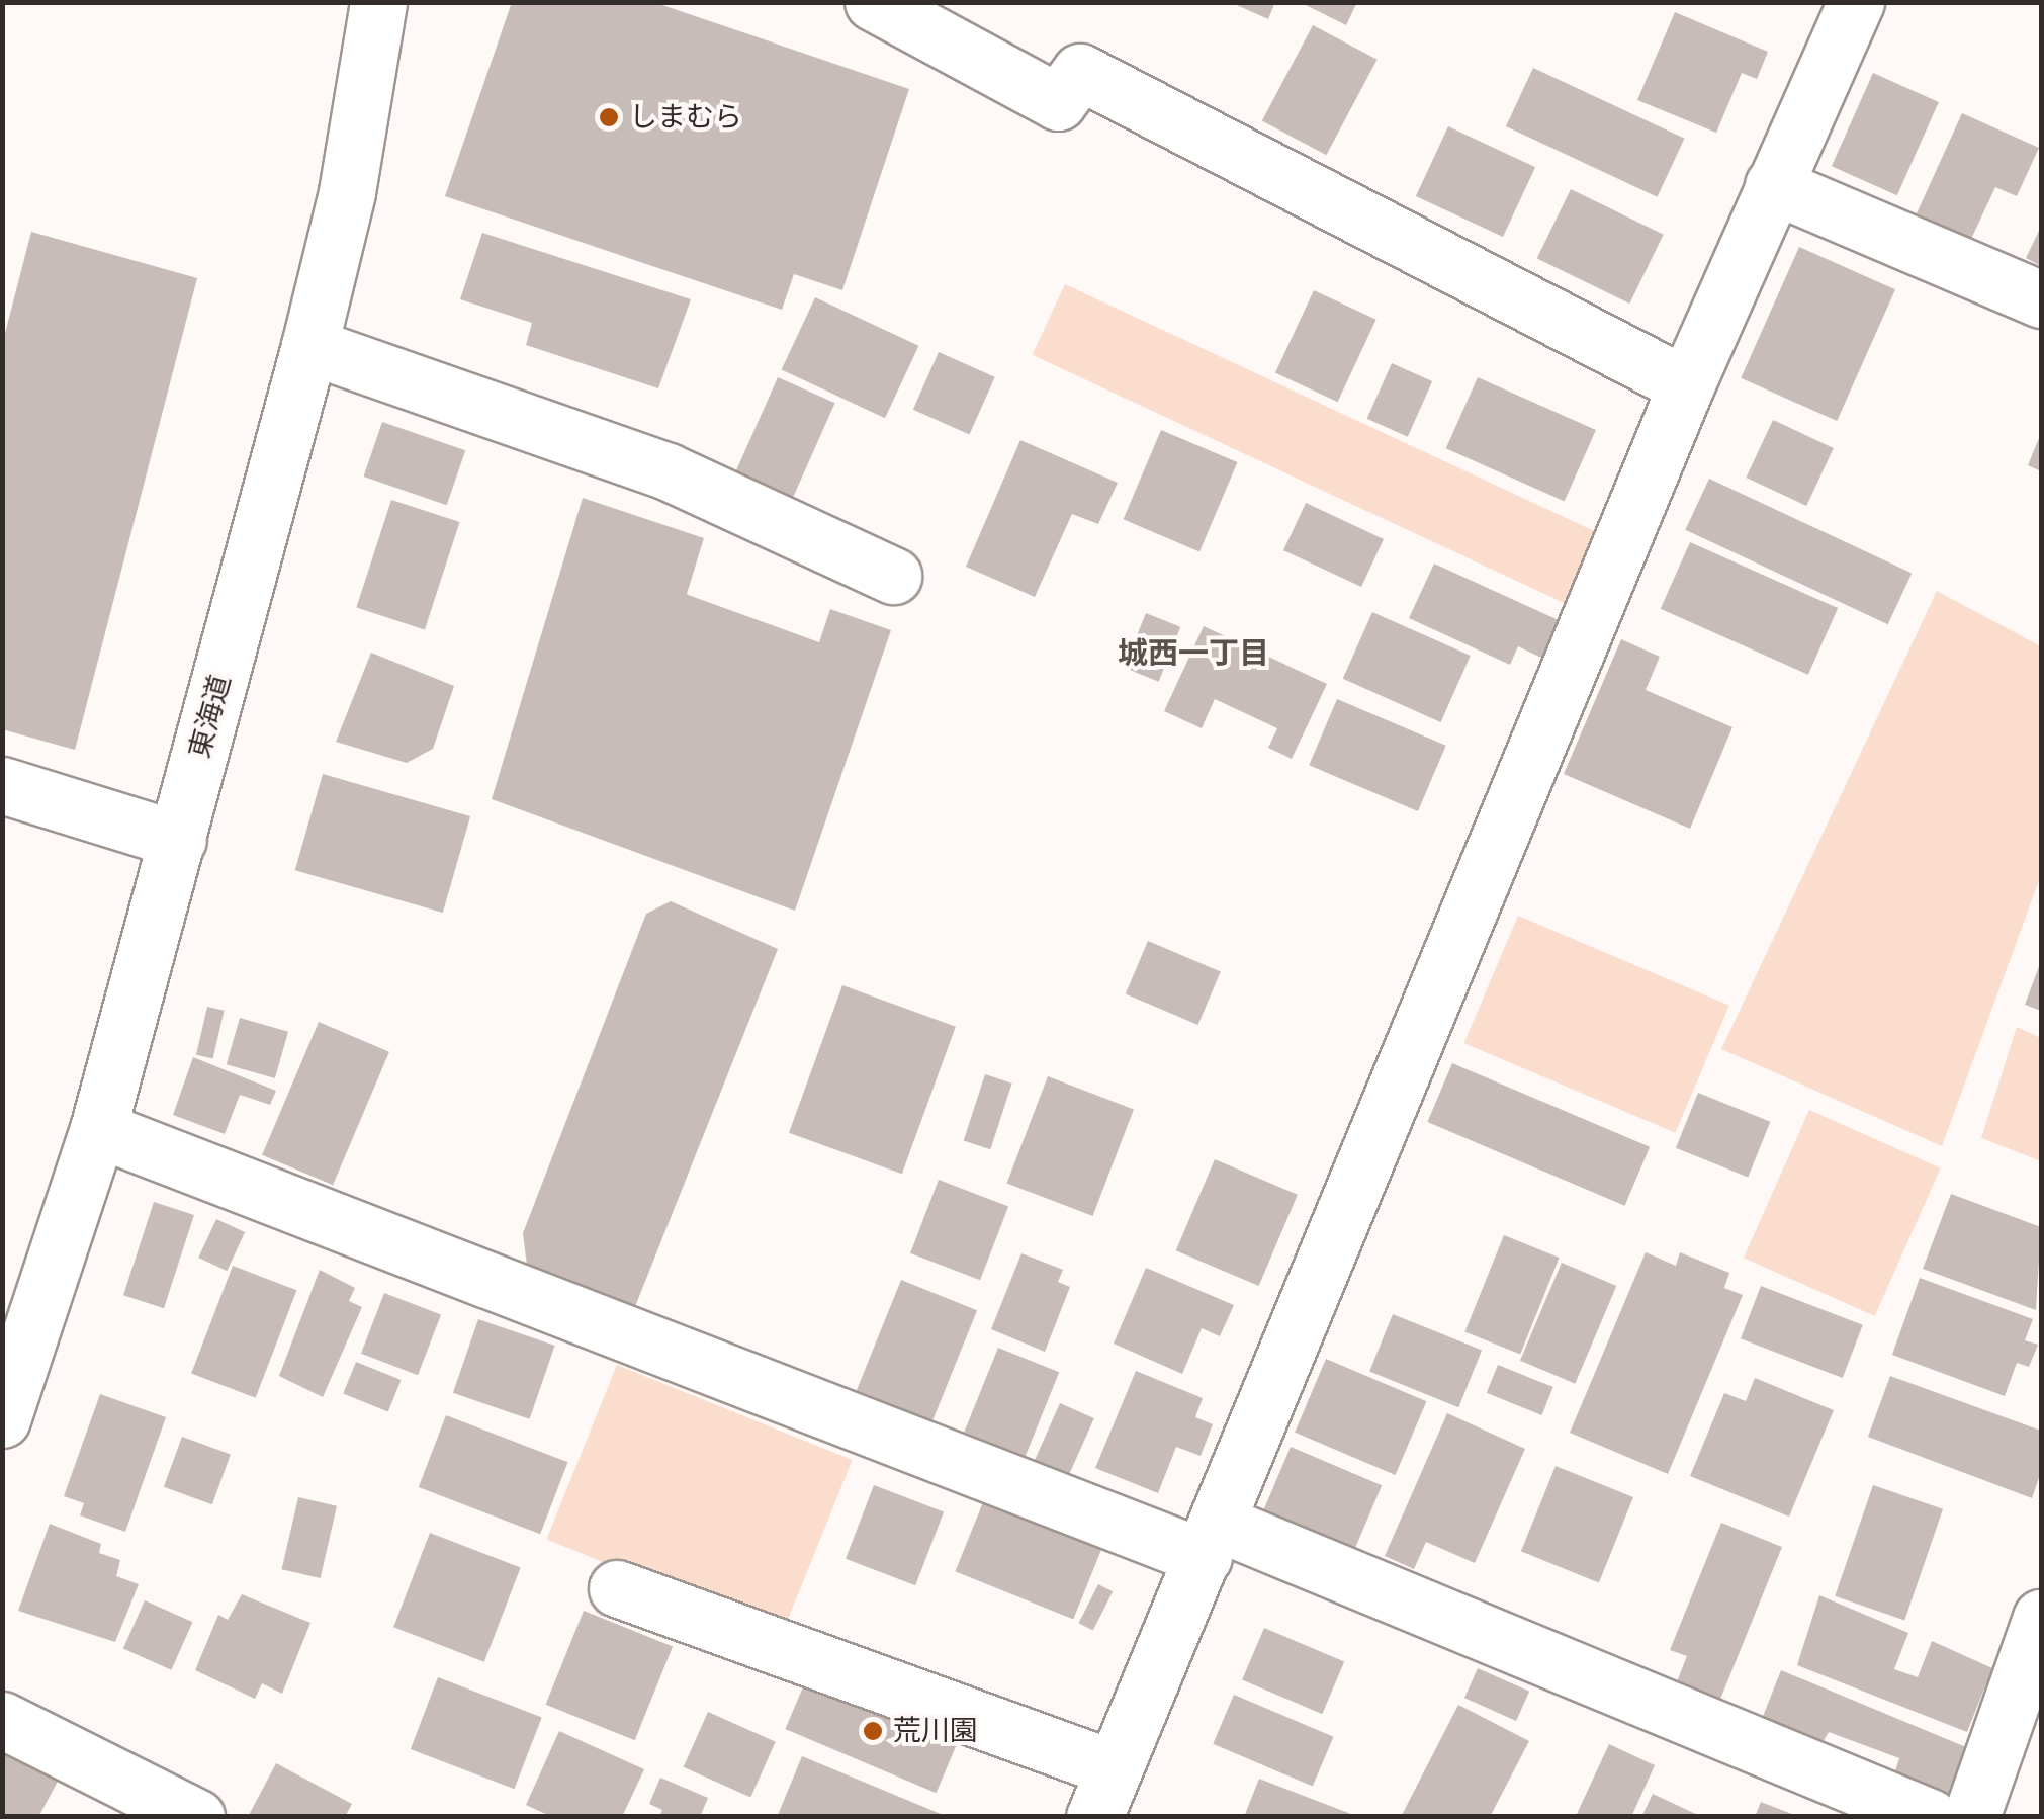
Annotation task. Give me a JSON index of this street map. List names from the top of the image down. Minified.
{"streets":{"street":["東海道"]},"districts":["城西一丁目"],"places":["しまむら","荒川園"]}
